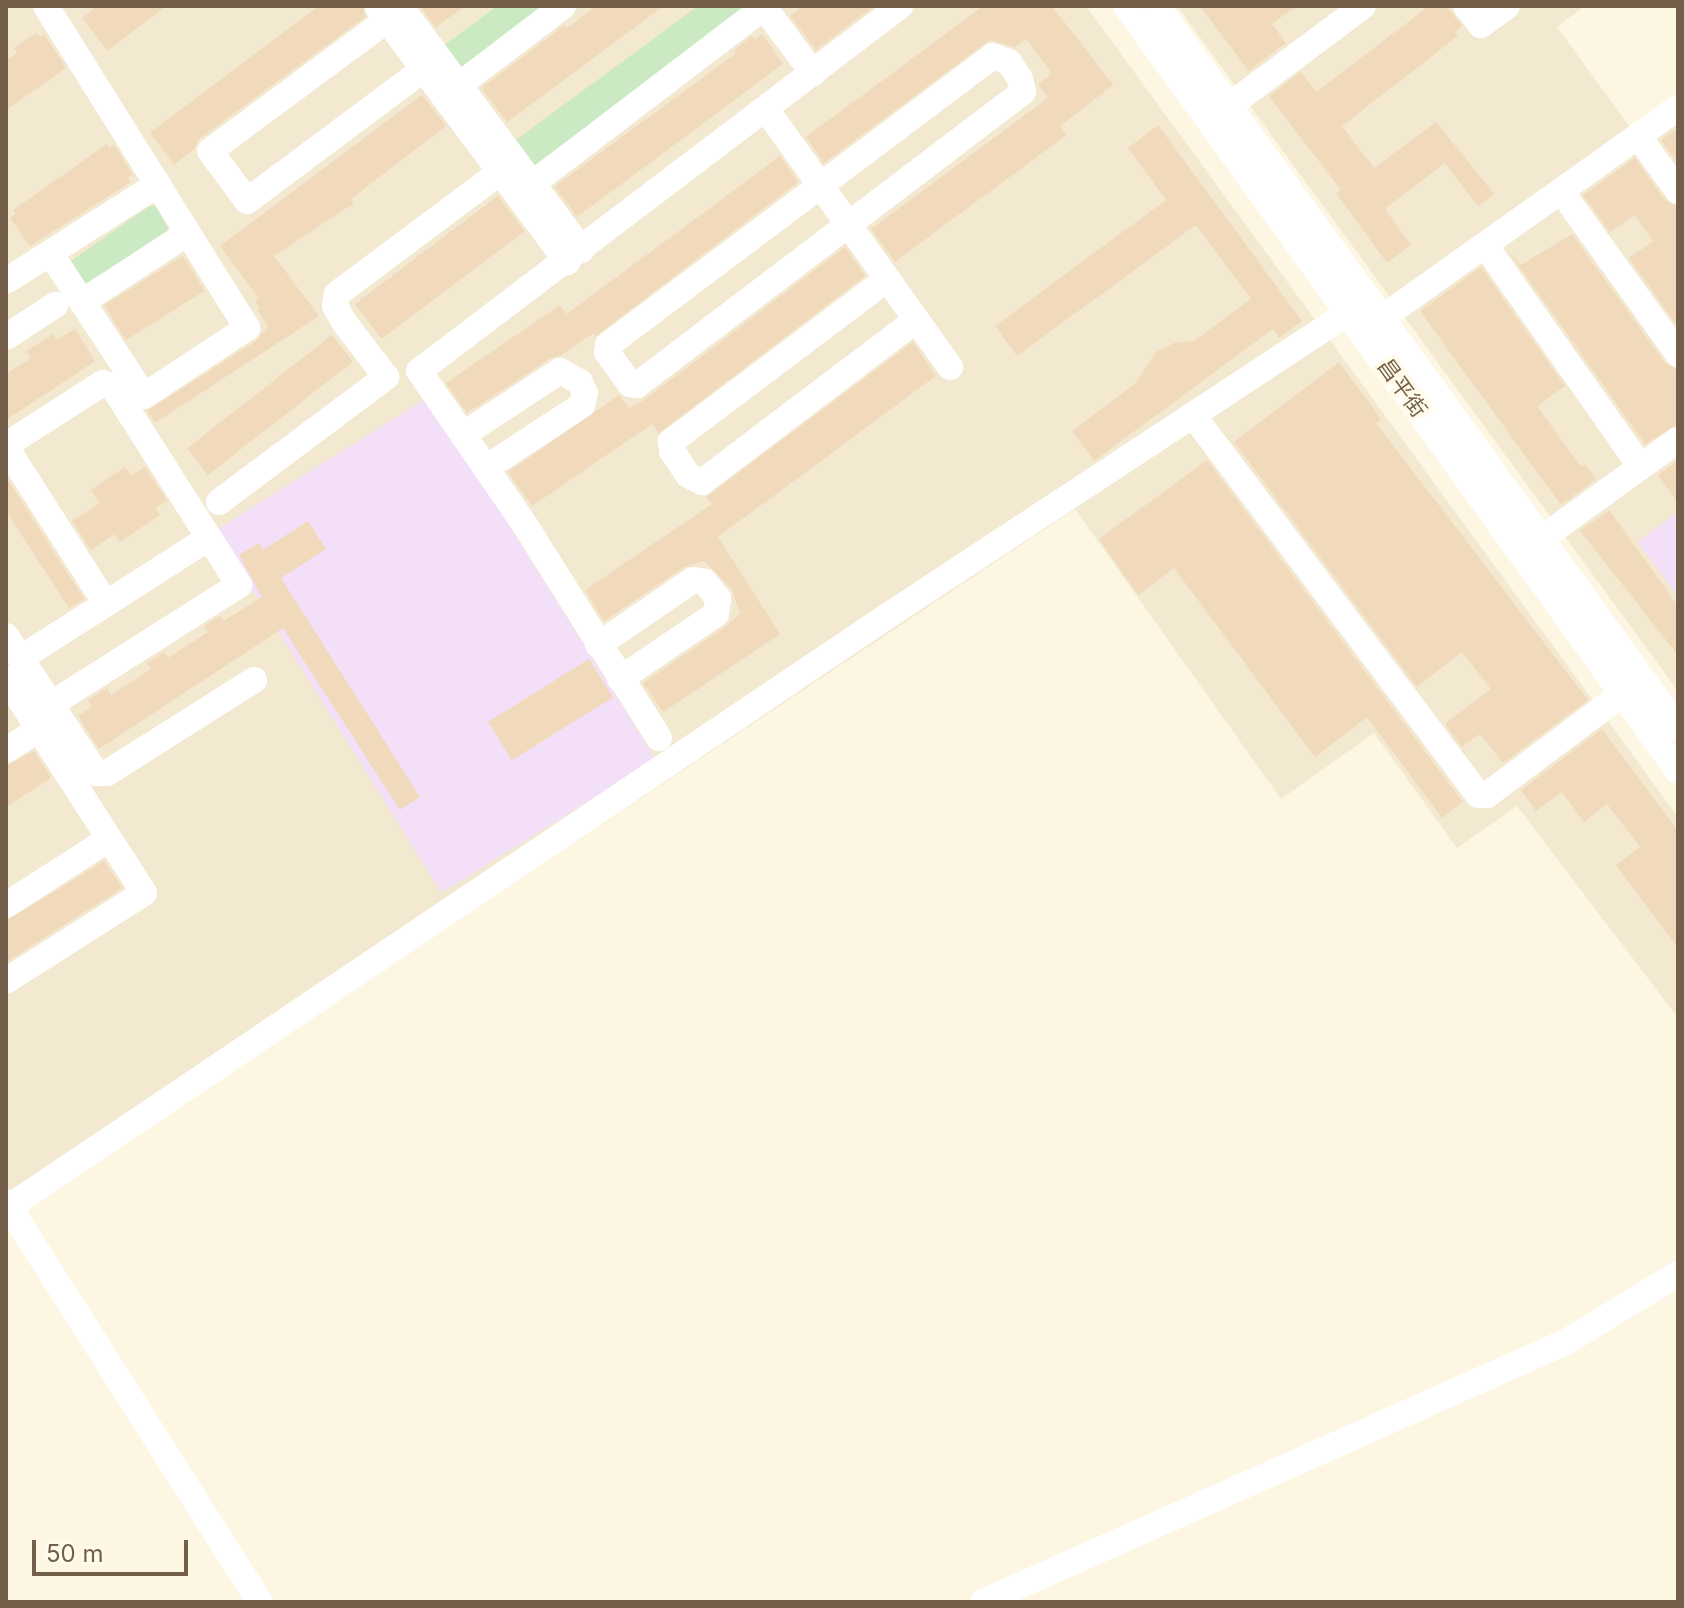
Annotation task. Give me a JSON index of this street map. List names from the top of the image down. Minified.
{"streets":{"street":["昌平街"]},"scale_bar":"50 m"}
